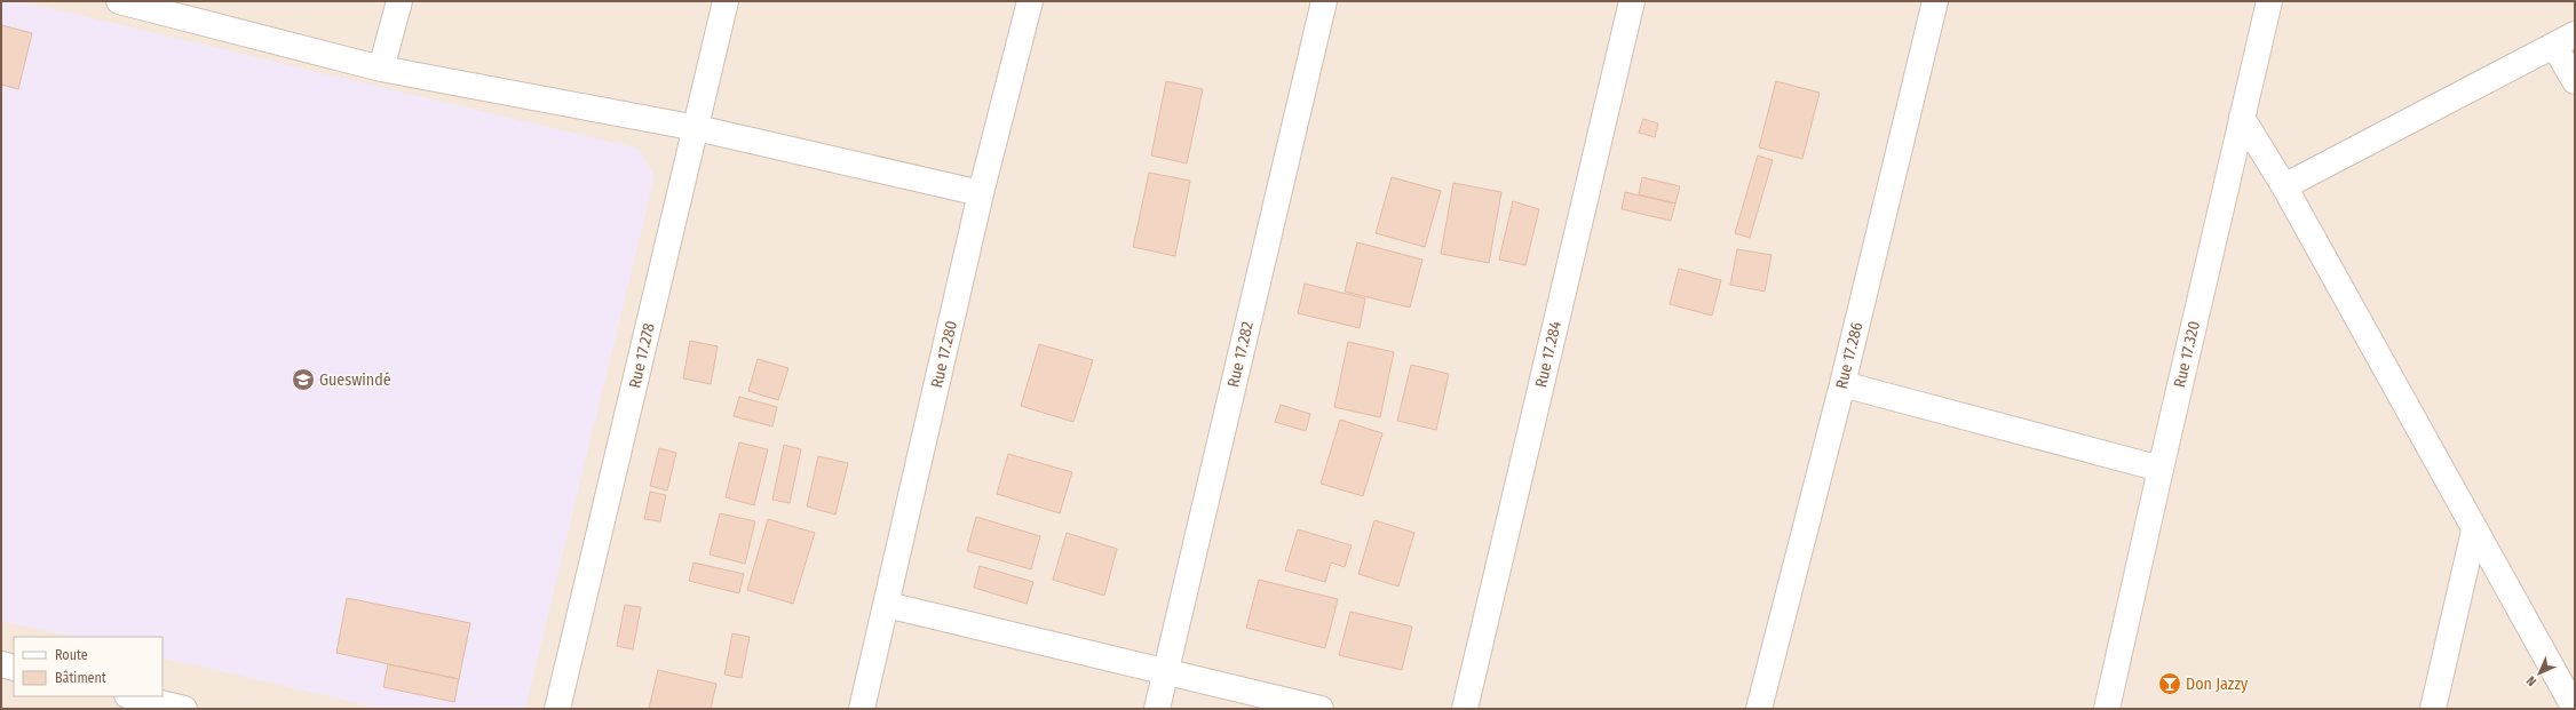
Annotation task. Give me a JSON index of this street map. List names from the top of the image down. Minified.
{"streets":{"street":["Rue 17.280","Rue 17.282","Rue 17.284","Rue 17.320","Rue 17.278","Rue 17.286"]},"places":{"school or university":["Gueswindé"],"bar":["Don Jazzy"]},"legend":["Route","Bâtiment"],"north":"bottom left"}
